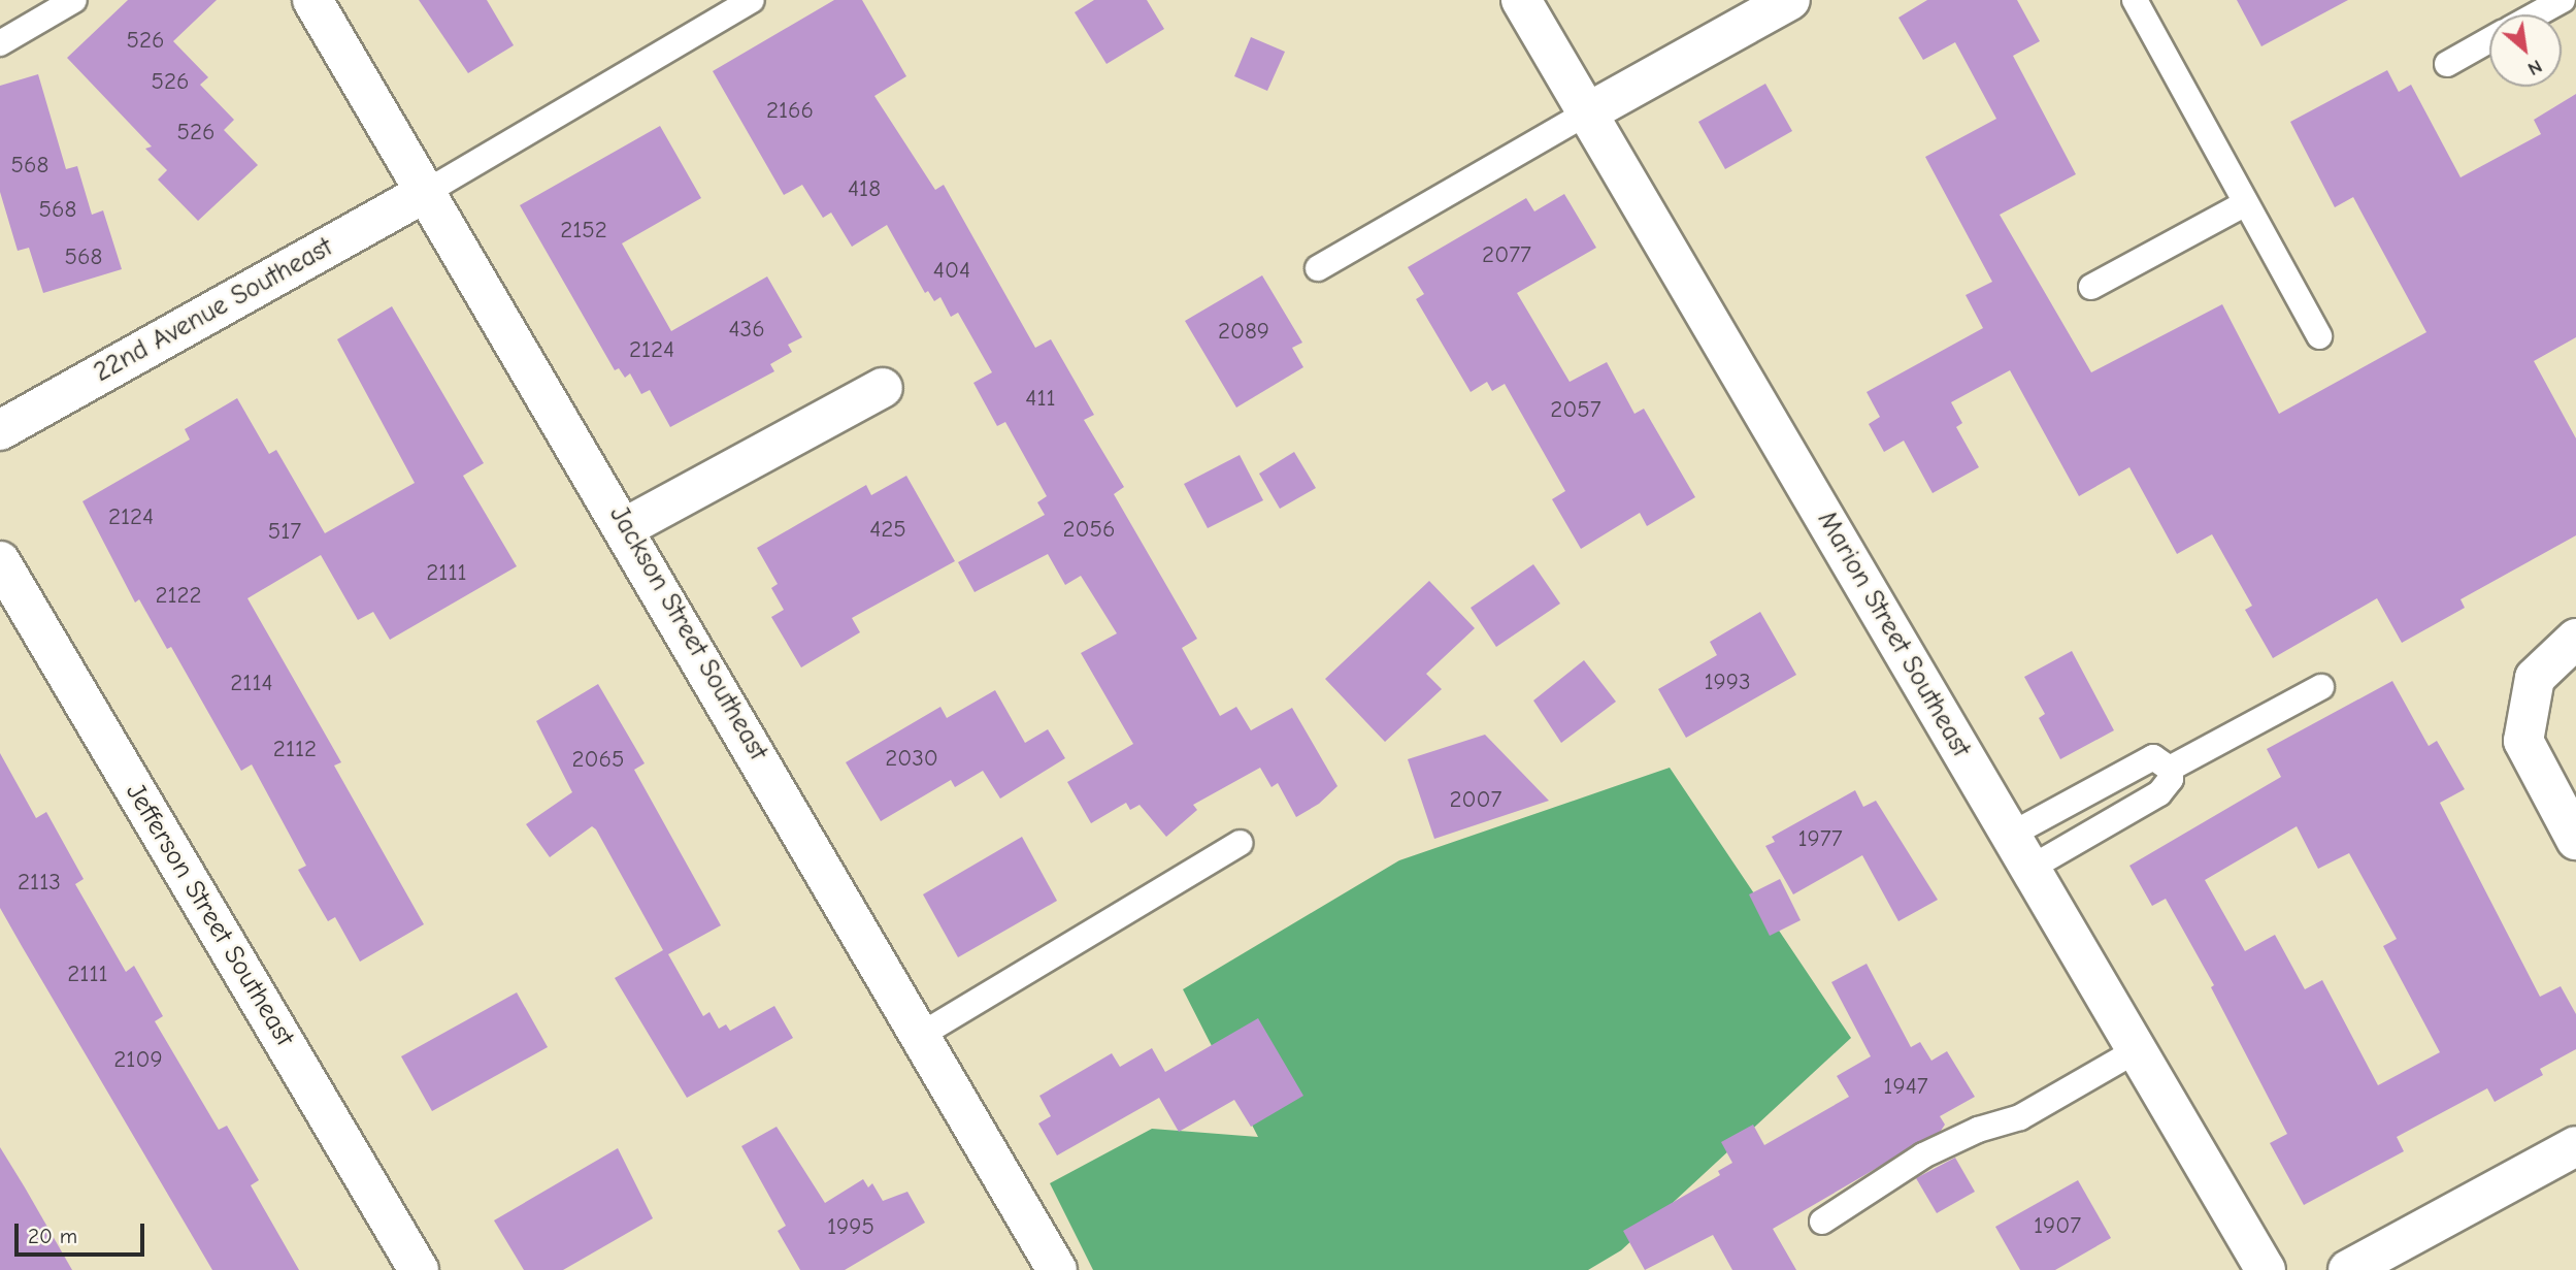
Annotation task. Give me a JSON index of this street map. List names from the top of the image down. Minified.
{"streets":{"street":["22nd Avenue Southeast","Jackson Street Southeast","Marion Street Southeast","Jefferson Street Southeast"]},"crossings":[["22nd Avenue Southeast","Jackson Street Southeast"]],"house_numbers":["526","526","2166","526","568","418","568","2152","2077","568","404","436","2089","2124","411","2057","2124","425","2056","517","2111","2122","1993","2114","2112","2030","2065","2007","1977","2113","2111","2109","1947","1907","1995"],"scale_bar":"20 m","north":"bottom right"}
